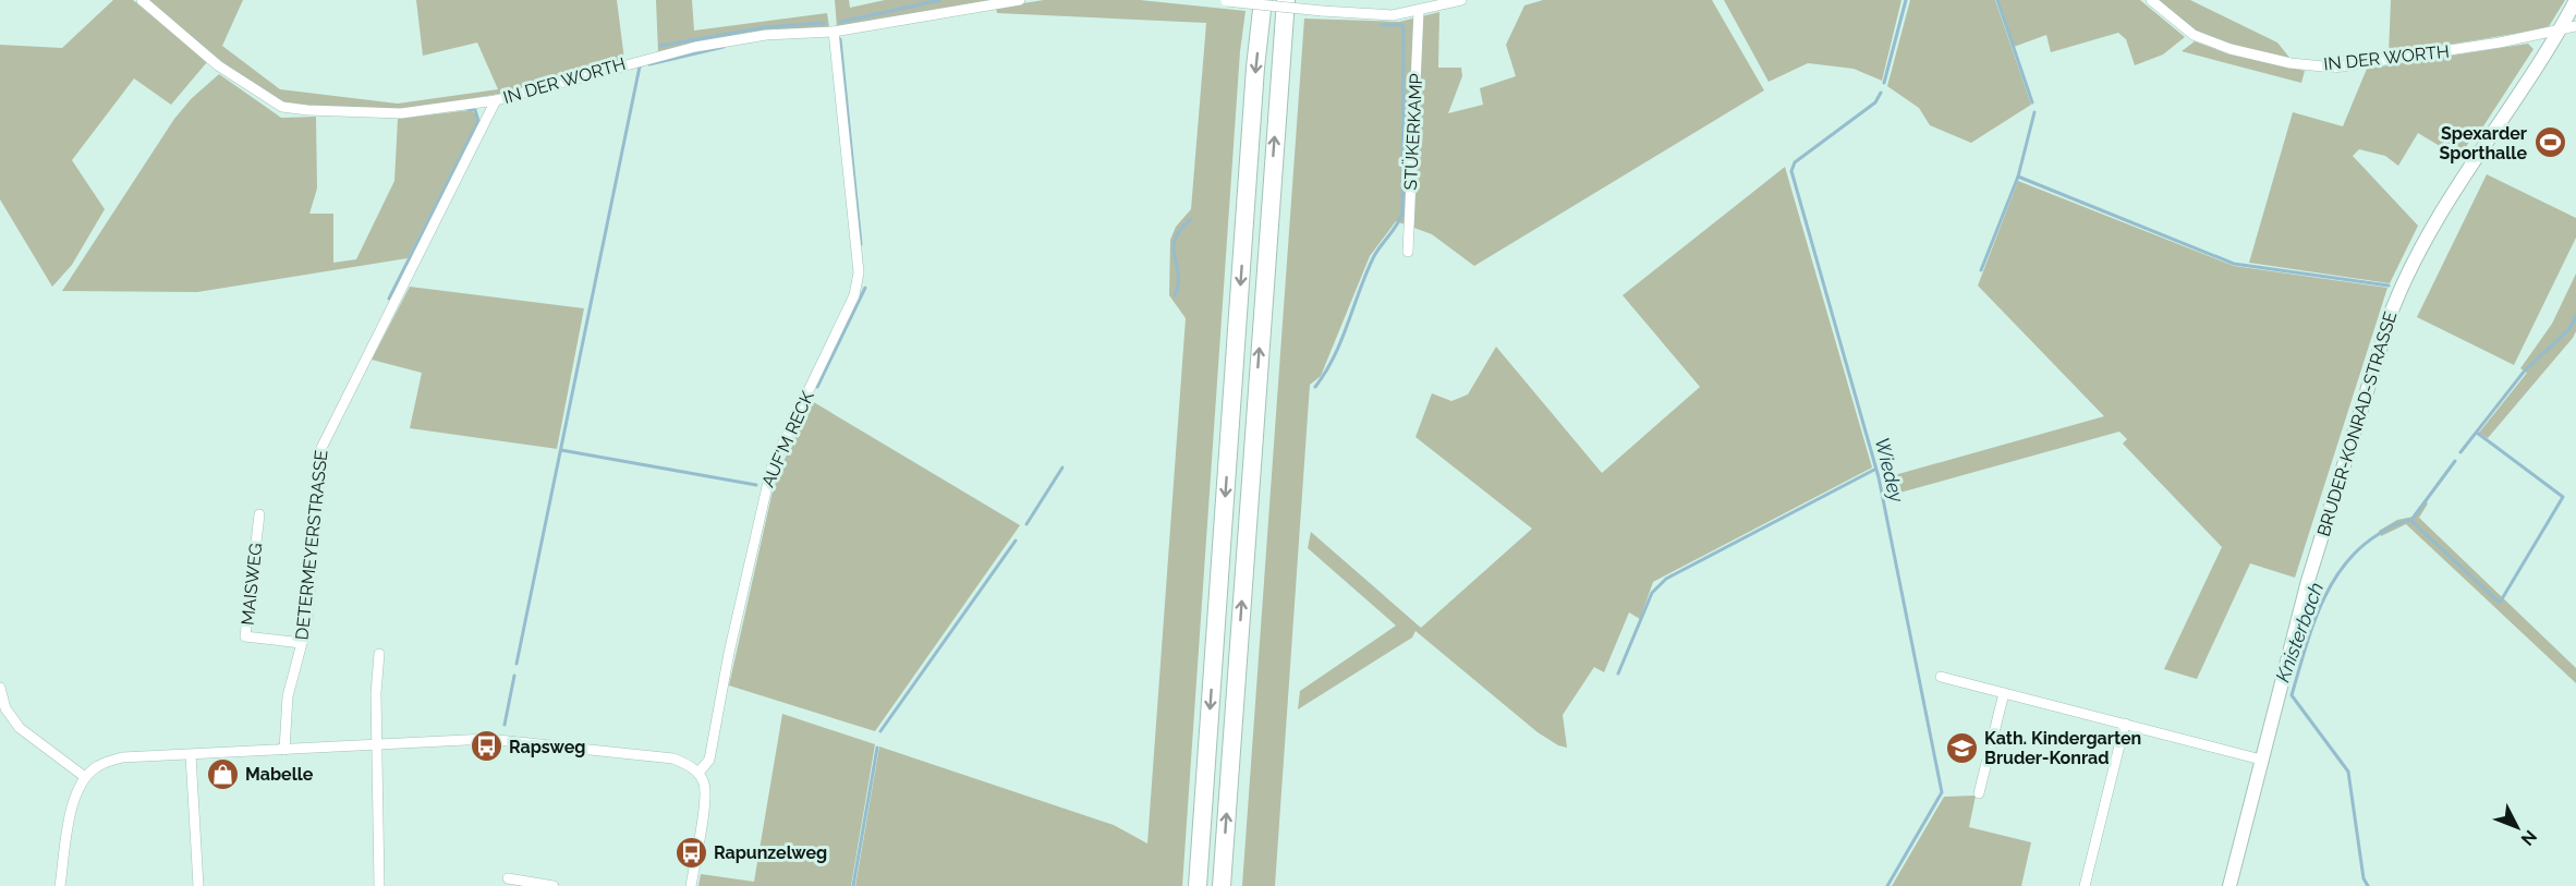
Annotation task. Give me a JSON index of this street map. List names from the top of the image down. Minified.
{"streets":{"street":["IN DER WORTH","STÜKERKAMP","BRUDER-KONRAD-STRASSE","AUF'M RECK","DETERMEYERSTRASSE","MAISWEG"]},"crossings":[["IN DER WORTH","BRUDER-KONRAD-STRASSE"],["IN DER WORTH","AUF'M RECK"],["IN DER WORTH","DETERMEYERSTRASSE"],["DETERMEYERSTRASSE","MAISWEG"]],"water":["Wiedey","Knisterbach"],"places":{"sports":["Spexarder Sporthalle"],"bus stop":["Rapsweg","Rapunzelweg"],"school or university":["Kath. Kindergarten Bruder-Konrad"],"shop":["Mabelle"]},"north":"bottom right"}
